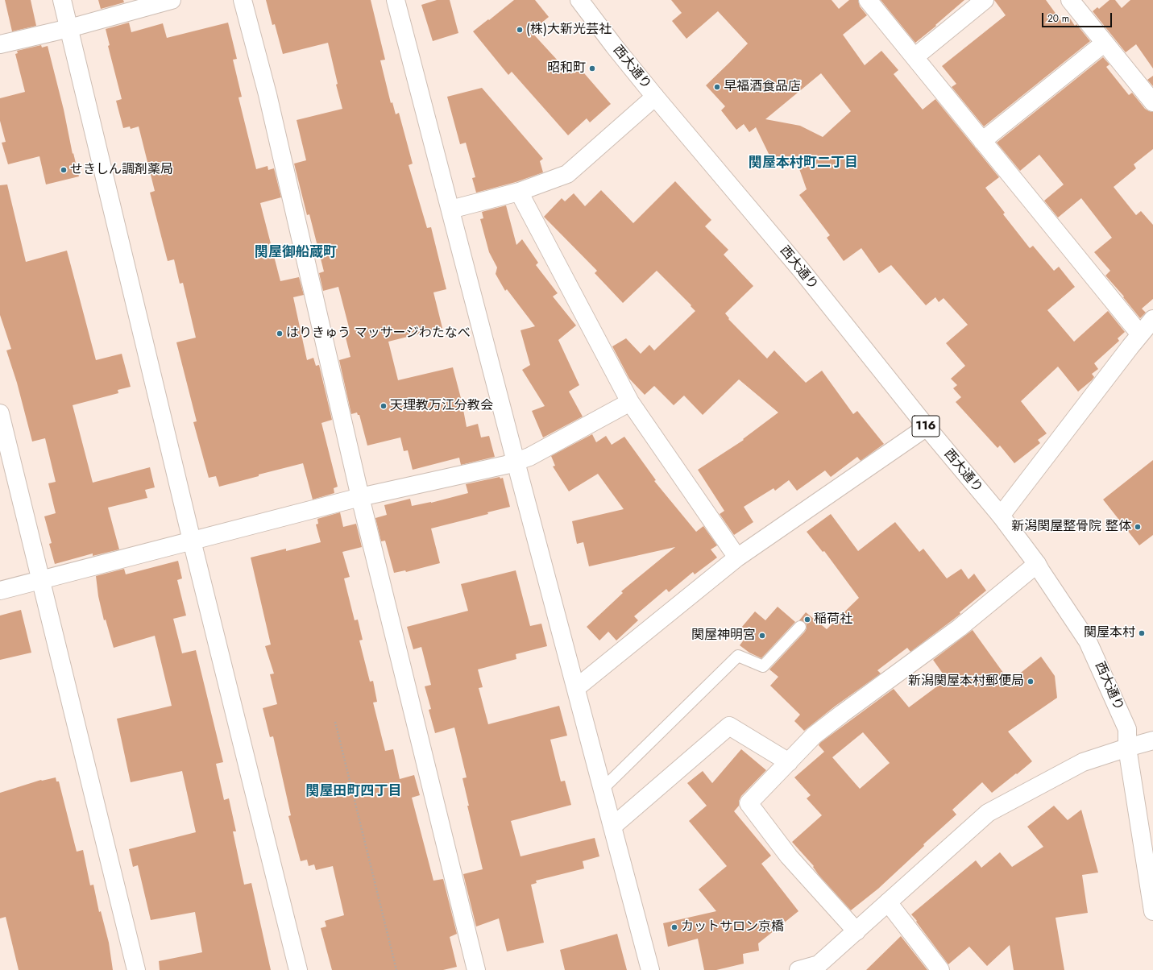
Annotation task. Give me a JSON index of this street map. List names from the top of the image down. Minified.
{"streets":{"main road":["西大通り","116"]},"districts":["関屋本村町二丁目","関屋御船蔵町","関屋田町四丁目"],"places":["(株)大新光芸社","昭和町","早福酒食品店","せきしん調剤薬局","はりきゅう マッサージわたなべ","天理教万江分教会","新潟関屋整骨院 整体","稲荷社","関屋本村","関屋神明宮","新潟関屋本村郵便局","カットサロン京橋"],"scale_bar":"20 m"}
